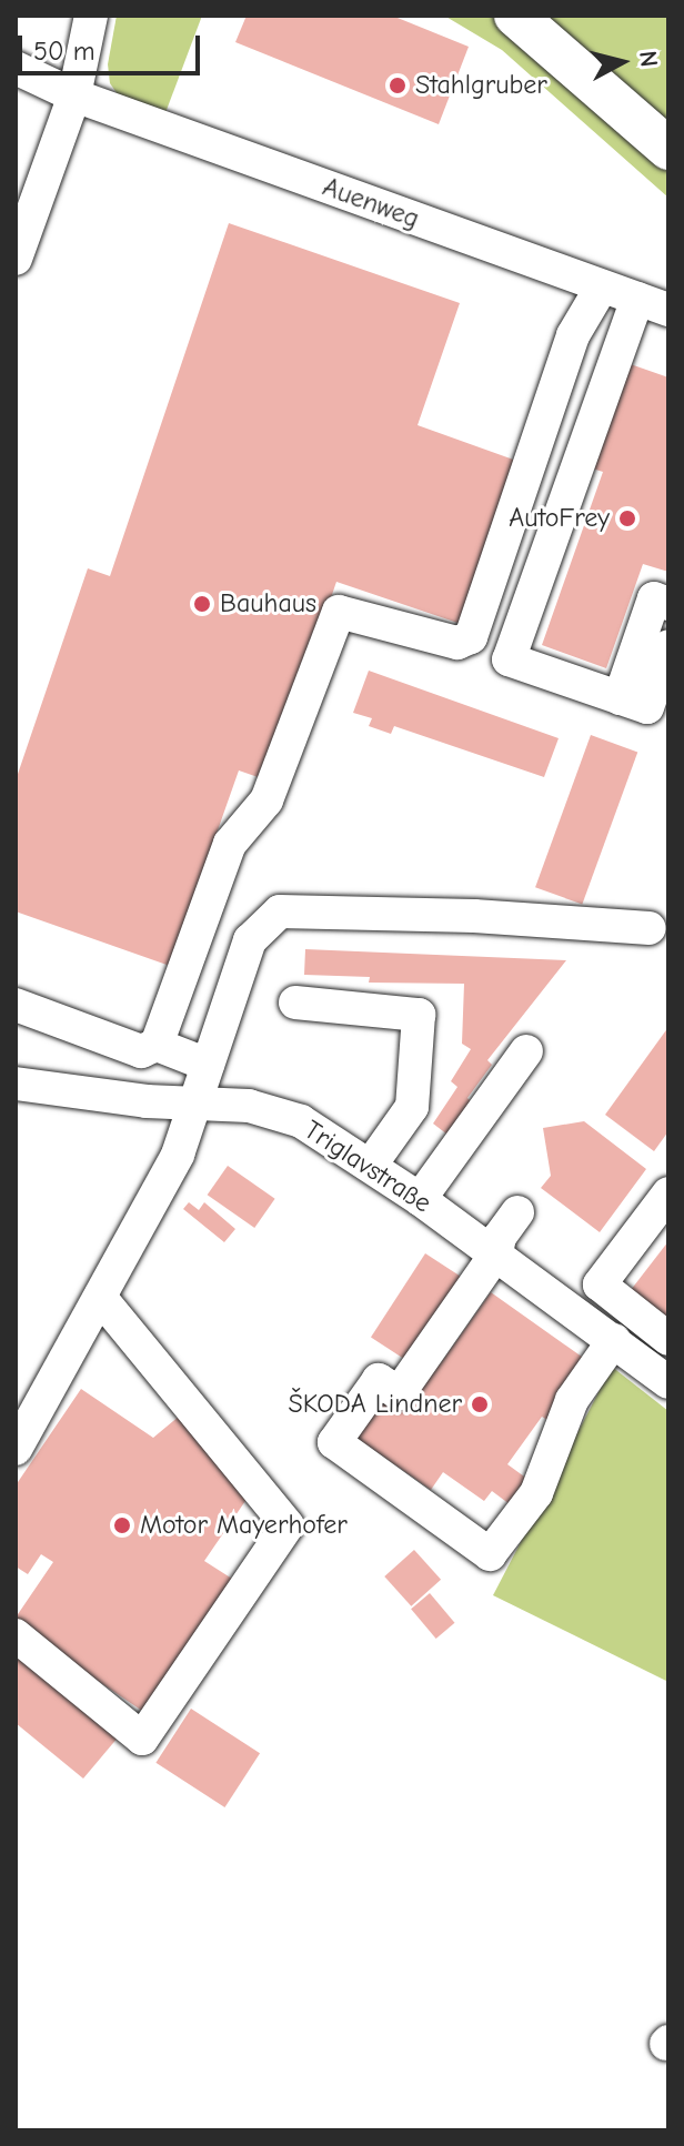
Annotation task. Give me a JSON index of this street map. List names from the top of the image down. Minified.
{"streets":{"street":["Auenweg","Triglavstraße"]},"places":["Stahlgruber","AutoFrey","Bauhaus","ŠKODA Lindner","Motor Mayerhofer"],"scale_bar":"50 m","north":"right"}
